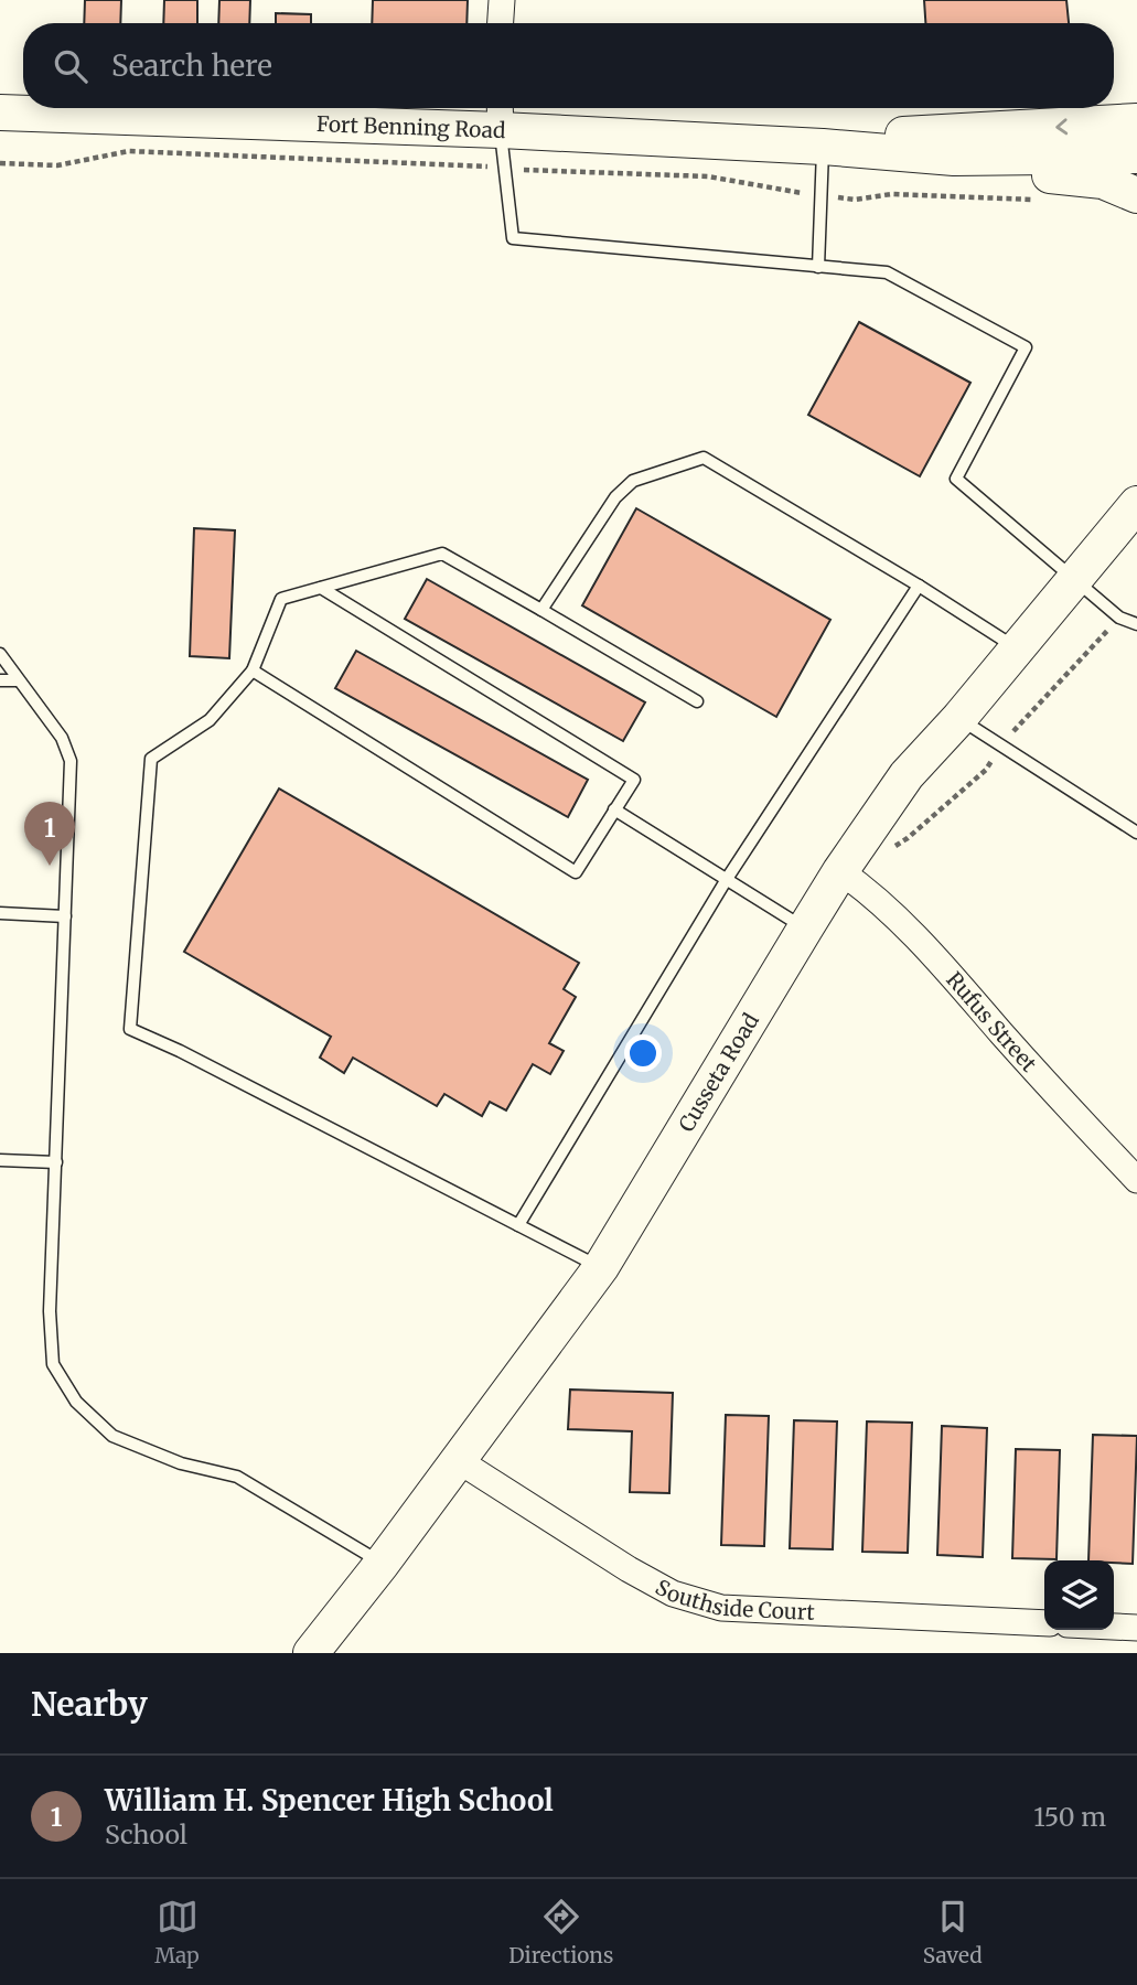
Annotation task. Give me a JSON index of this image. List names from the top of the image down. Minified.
{"streets":{"street":["Fort Benning Road","Rufus Street","Cusseta Road","Southside Court"]},"crossings":[["Rufus Street","Cusseta Road"],["Cusseta Road","Southside Court"]],"page":{"search":"Search here","pins":"1","heading":"Nearby","list":[{"mark":"1","name":"William H. Spencer High School","note":"School","value":"150 m"}],"nav":["Map","Directions","Saved"]}}
